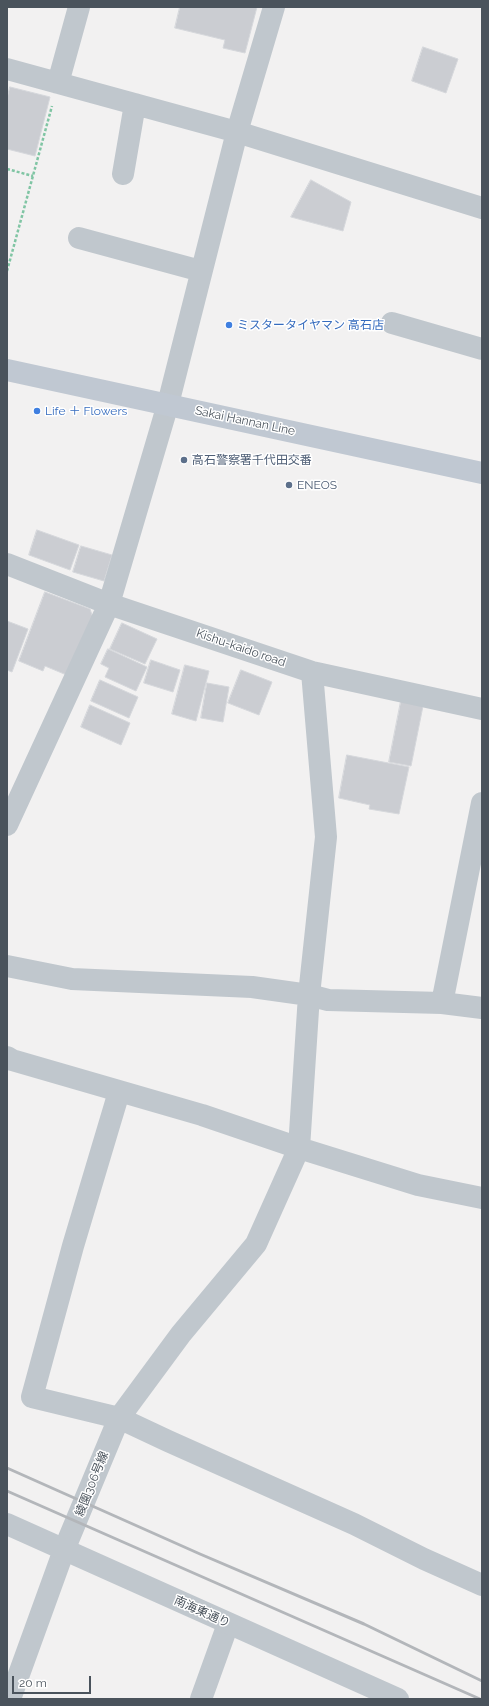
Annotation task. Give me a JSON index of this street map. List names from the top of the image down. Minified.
{"streets":{"main road":["Sakai Hannan Line"],"street":["Kishu-kaido road","綾園306号線","南海東通り"]},"crossings":[["Kishu-kaido road","綾園306号線"],["綾園306号線","南海東通り"]],"places":["ミスタータイヤマン 高石店","Life ＋ Flowers","高石警察署千代田交番","ENEOS"],"scale_bar":"20 m"}
